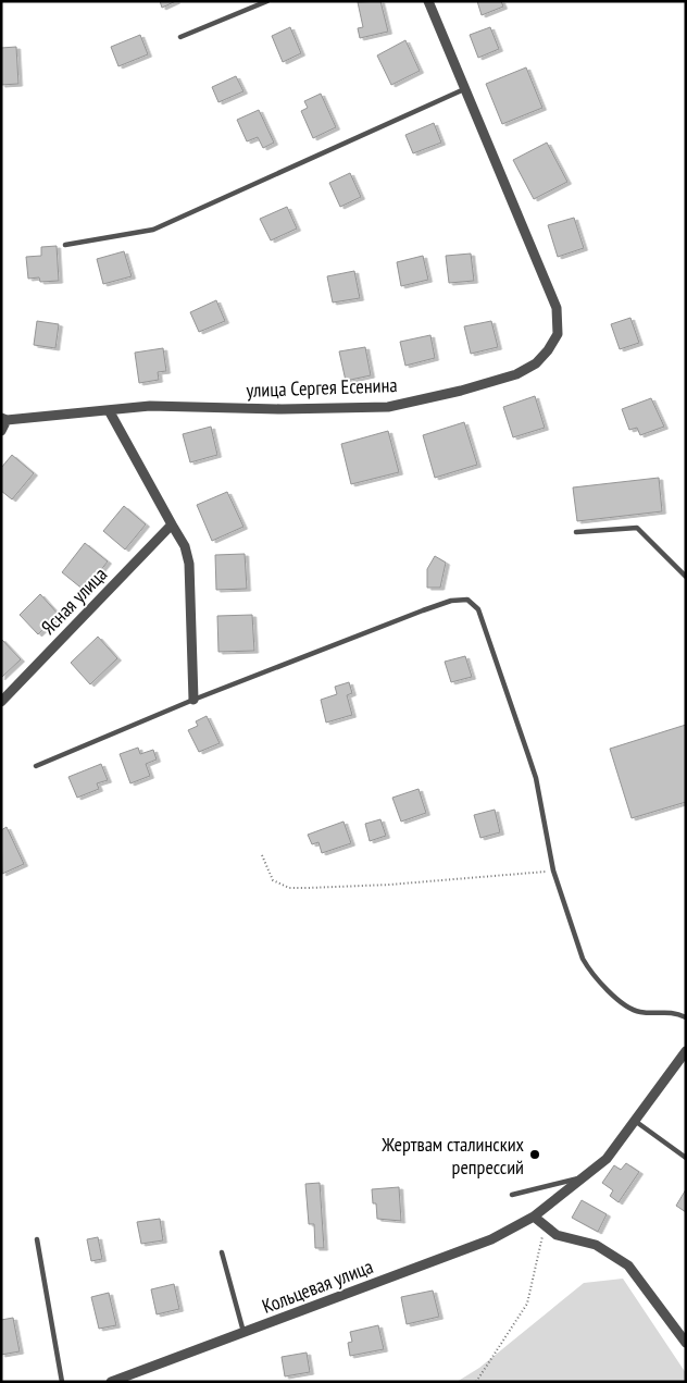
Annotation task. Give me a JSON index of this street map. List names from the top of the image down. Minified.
{"streets":{"street":["улица Сергея Есенина","Ясная улица","Кольцевая улица"]},"places":["Жертвам сталинских репрессий"]}
